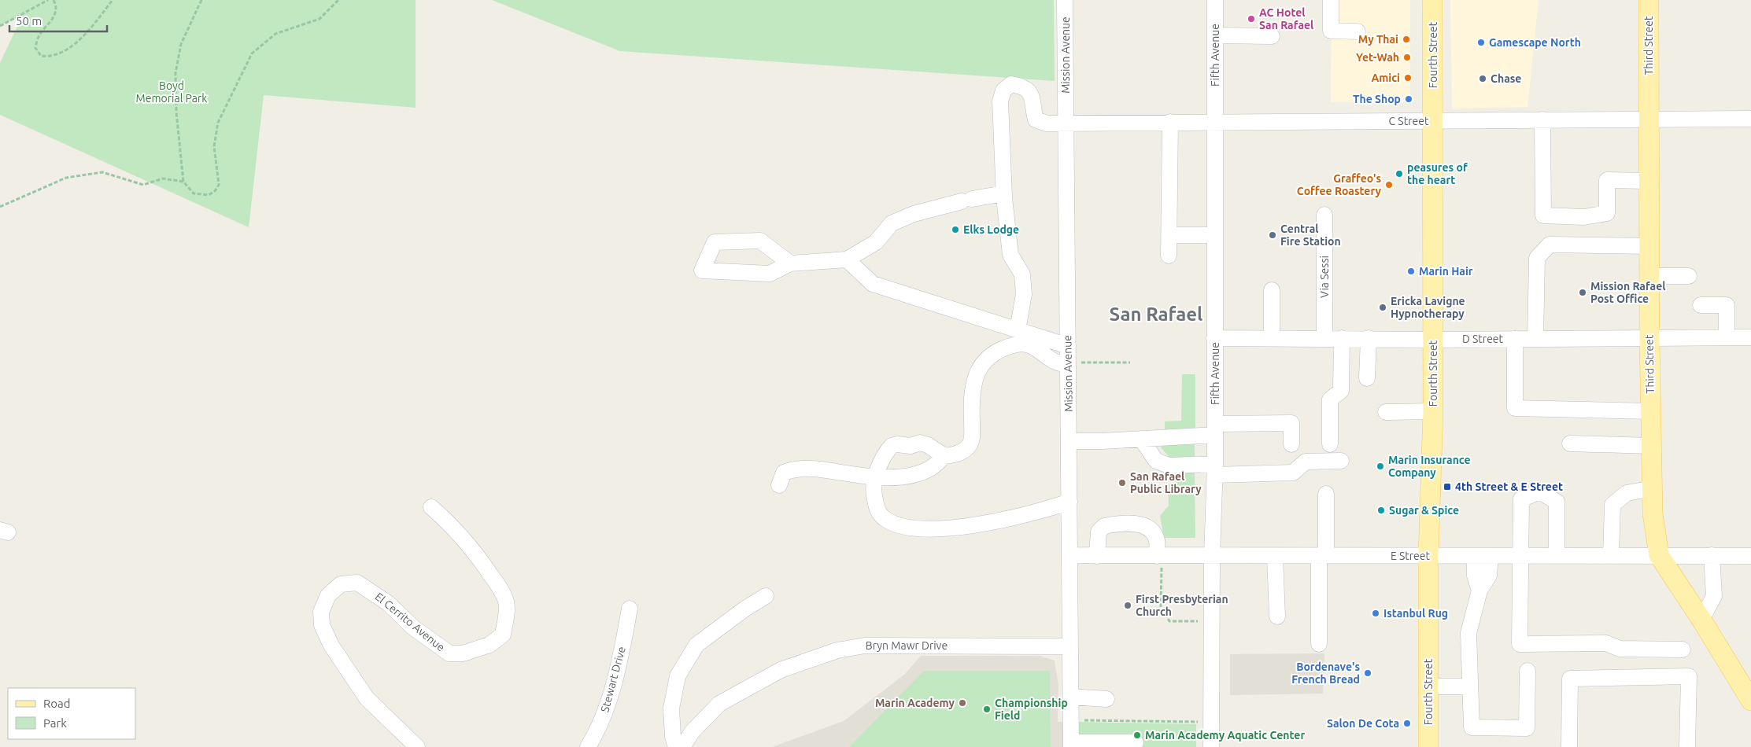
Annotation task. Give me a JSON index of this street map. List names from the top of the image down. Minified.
{"streets":{"main road":["Third Street","Fourth Street"],"street":["Mission Avenue","Fifth Avenue","C Street","Via Sessi","D Street","E Street","El Cerrito Avenue","Bryn Mawr Drive","Stewart Drive"]},"crossings":[["Third Street","C Street"],["Third Street","D Street"],["Third Street","E Street"],["Mission Avenue","C Street"],["Mission Avenue","E Street"],["Mission Avenue","Bryn Mawr Drive"],["Fifth Avenue","C Street"],["Fifth Avenue","D Street"],["Fifth Avenue","E Street"],["Fourth Street","C Street"],["Fourth Street","D Street"],["Fourth Street","E Street"],["Via Sessi","D Street"]],"districts":["San Rafael"],"parks":["Boyd Memorial Park"],"places":{"other":["AC Hotel San Rafael","My Thai","Gamescape North","Yet-Wah","Amici","Chase","The Shop","peasures of the heart","Graffeo's Coffee Roastery","Elks Lodge","Central Fire Station","Marin Hair","Mission Rafael Post Office","Ericka Lavigne Hypnotherapy","Marin Insurance Company","San Rafael Public Library","Sugar & Spice","First Presbyterian Church","Istanbul Rug","Bordenave's French Bread","Marin Academy","Championship Field","Salon De Cota","Marin Academy Aquatic Center"],"transit":["4th Street & E Street"]},"legend":["Road","Park"],"scale_bar":"50 m"}
